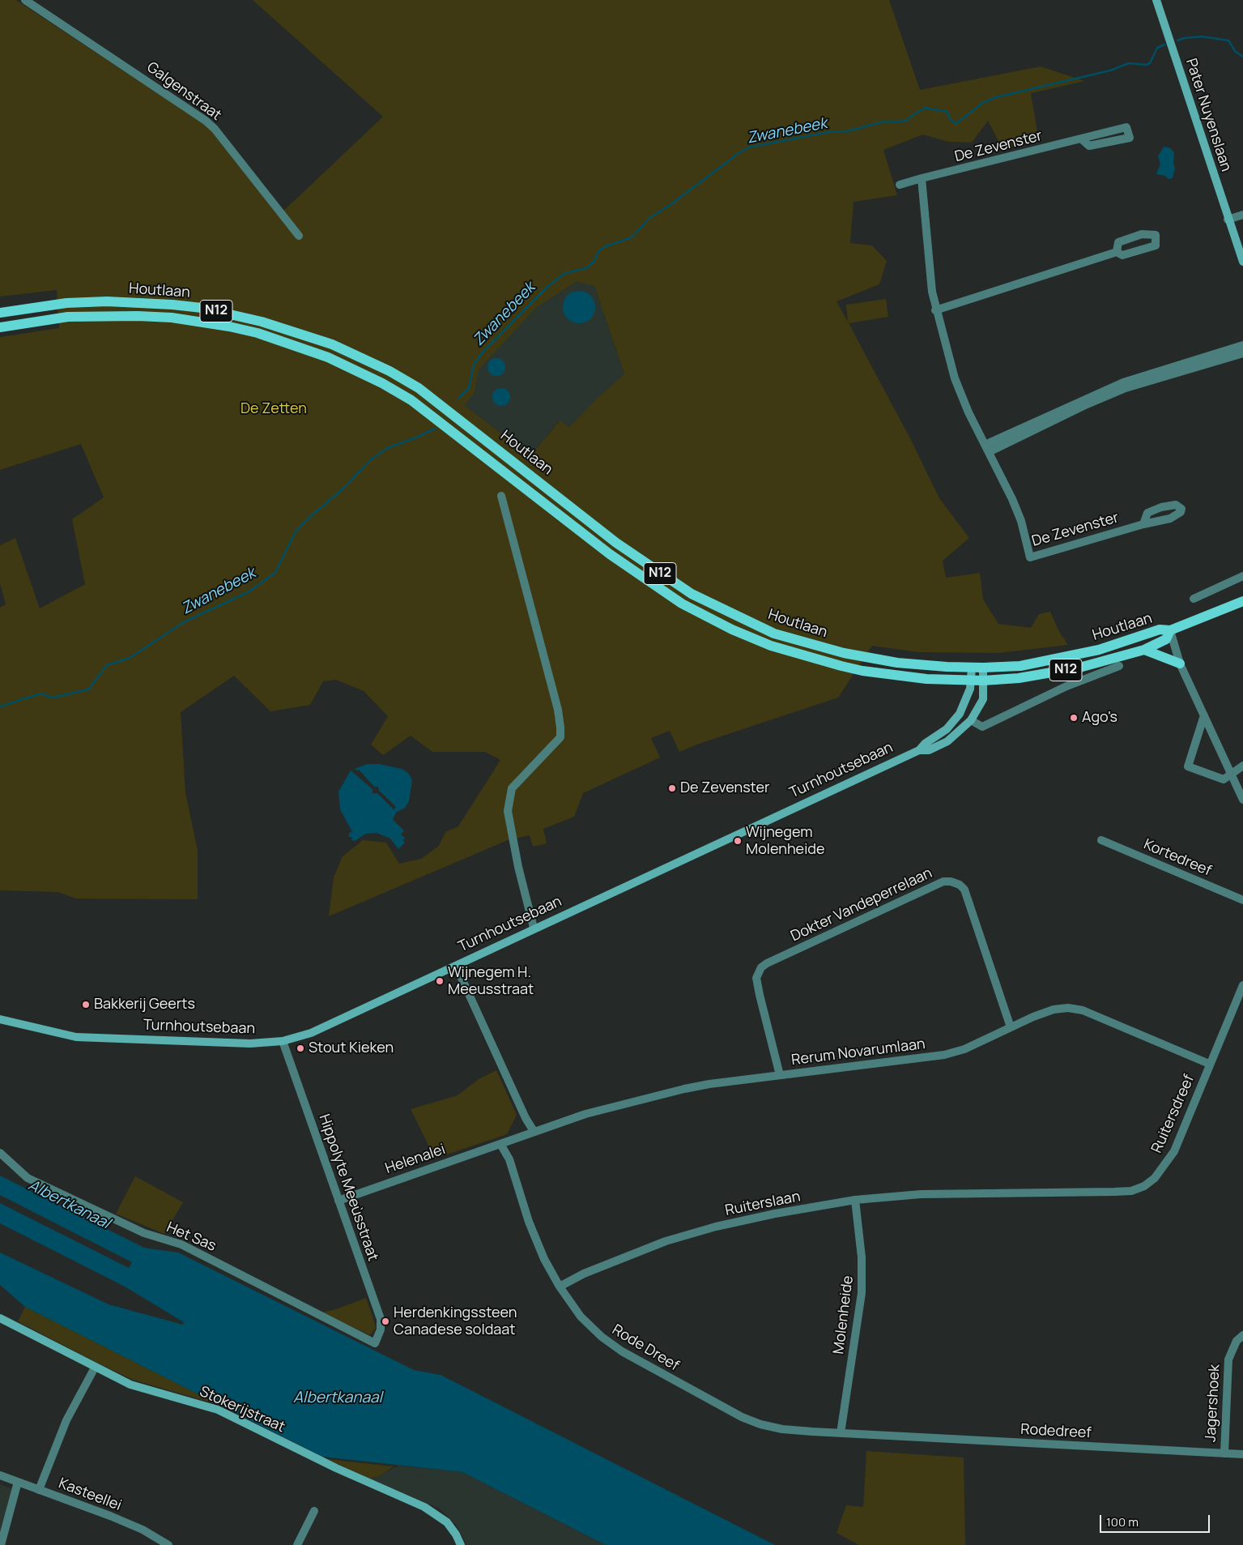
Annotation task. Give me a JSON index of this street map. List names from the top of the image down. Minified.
{"streets":{"main road":["Pater Nuyenslaan","Houtlaan","N12","Turnhoutsebaan","Stokerijstraat"],"street":["Galgenstraat","De Zevenster","Kortedreef","Dokter Vandeperrelaan","Rerum Novarumlaan","Ruitersdreef","Helenalei","Hippolyte Meeùsstraat","Ruiterslaan","Het Sas","Molenheide","Rode Dreef","Jagershoek","Rodedreef","Kasteellei"]},"crossings":[["Houtlaan","N12"],["Houtlaan","Turnhoutsebaan"],["Turnhoutsebaan","Hippolyte Meeùsstraat"],["Dokter Vandeperrelaan","Rerum Novarumlaan"],["Rerum Novarumlaan","Ruitersdreef"],["Rerum Novarumlaan","Helenalei"],["Rerum Novarumlaan","Rode Dreef"],["Ruitersdreef","Ruiterslaan"],["Helenalei","Hippolyte Meeùsstraat"],["Helenalei","Rode Dreef"],["Hippolyte Meeùsstraat","Het Sas"],["Ruiterslaan","Molenheide"],["Ruiterslaan","Rode Dreef"],["Molenheide","Rode Dreef"],["Rode Dreef","Rodedreef"],["Jagershoek","Rodedreef"]],"water":["Zwanebeek","Albertkanaal"],"parks":["De Zetten"],"places":["Ago's","De Zevenster","Wijnegem Molenheide","Wijnegem H. Meeusstraat","Bakkerij Geerts","Stout Kieken","Herdenkingssteen Canadese soldaat"],"scale_bar":"100 m"}
